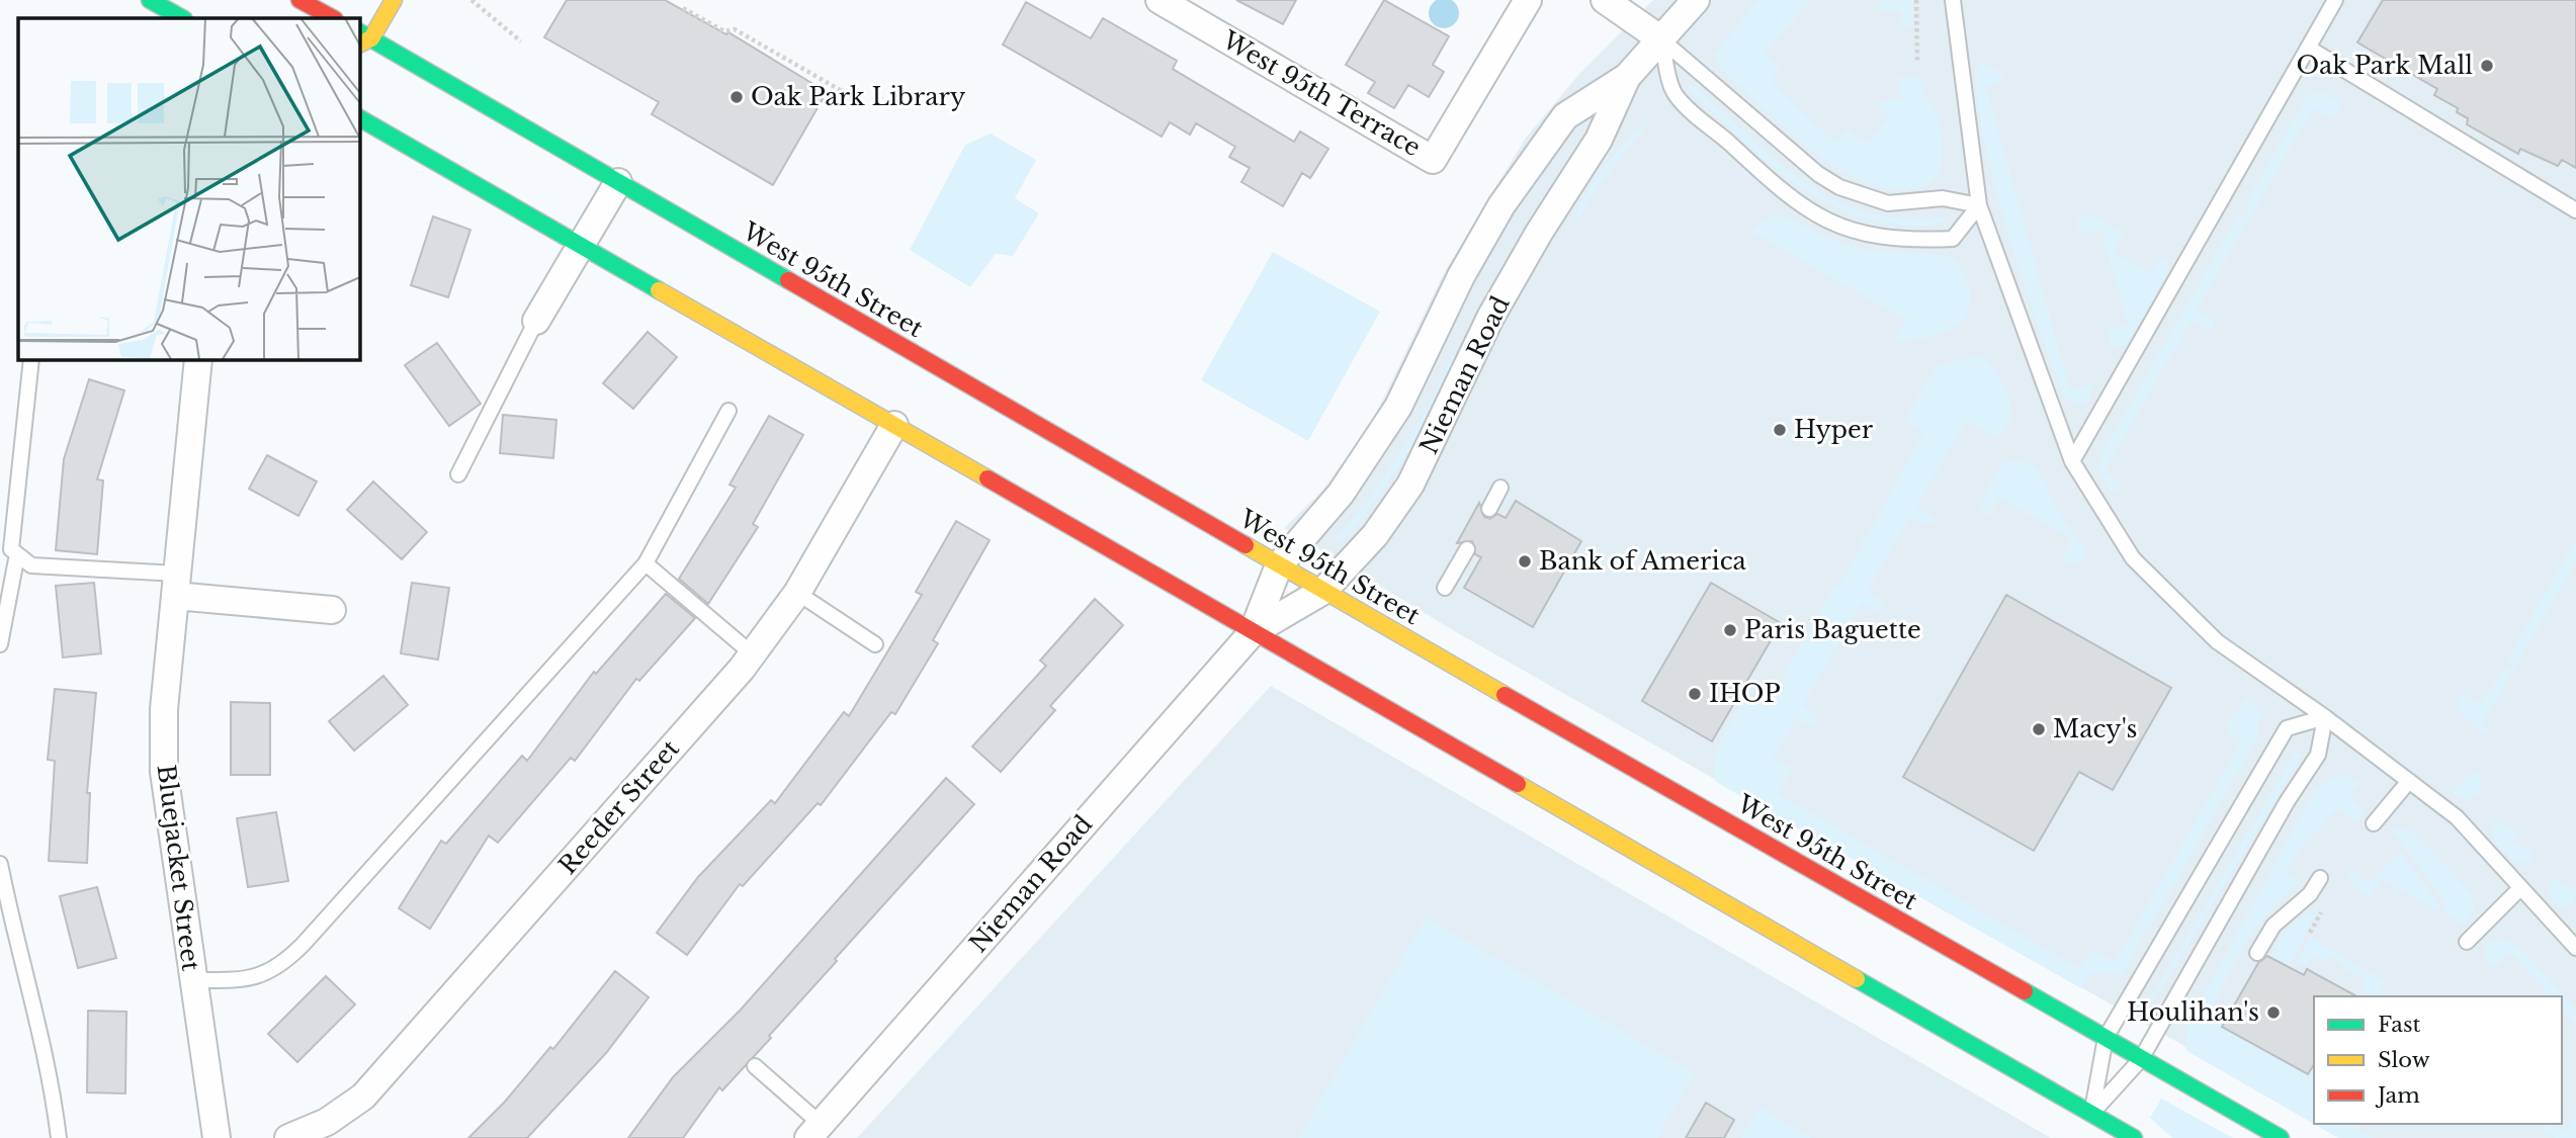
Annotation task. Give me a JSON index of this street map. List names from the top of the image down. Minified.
{"streets":{"main road":["West 95th Street"],"street":["West 95th Terrace","Nieman Road","Reeder Street","Bluejacket Street"]},"crossings":[["West 95th Street","Nieman Road"]],"places":["Oak Park Mall","Oak Park Library","Hyper","Bank of America","Paris Baguette","IHOP","Macy's","Houlihan's"],"legend":["Fast","Slow","Jam"]}
